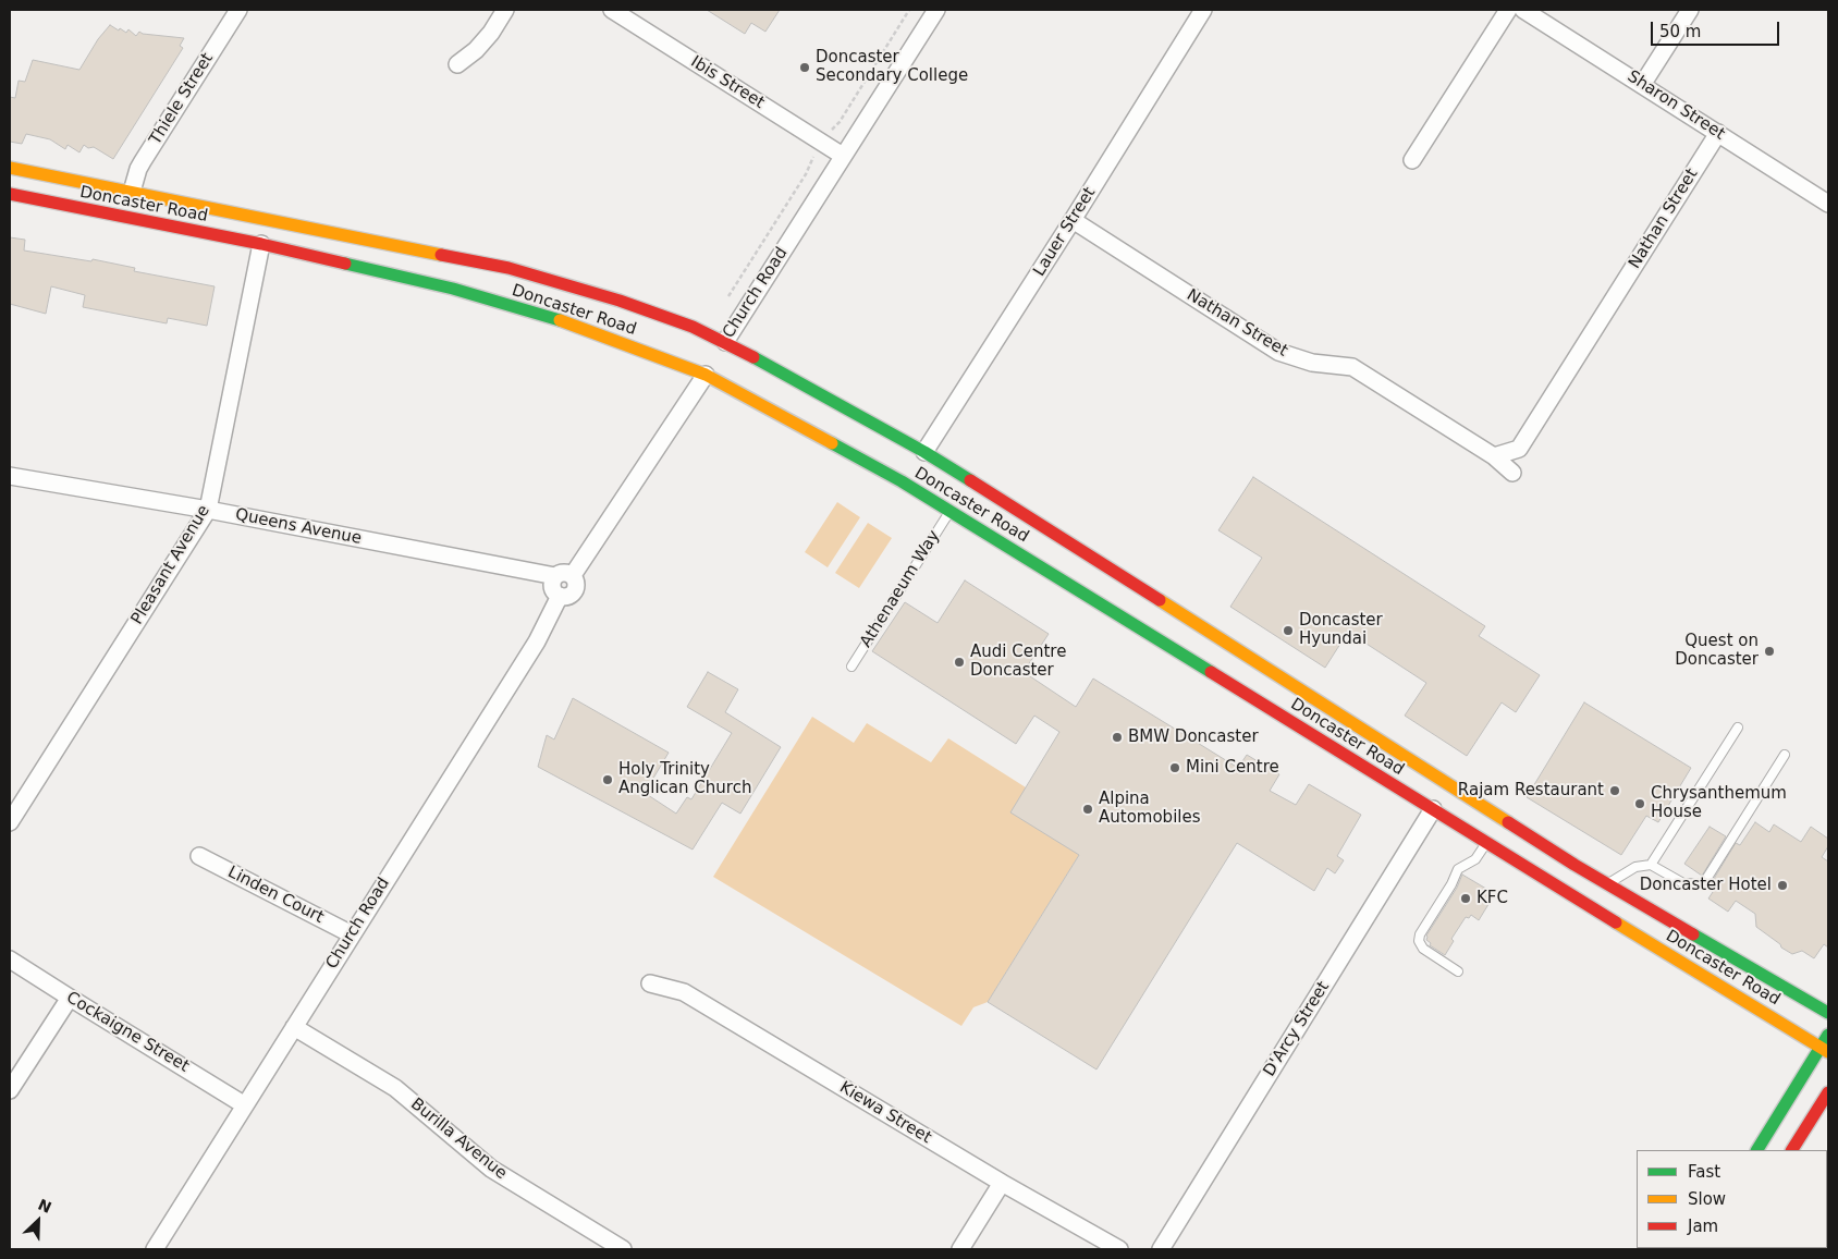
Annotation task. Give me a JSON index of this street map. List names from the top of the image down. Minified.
{"streets":{"main road":["Doncaster Road"],"street":["Ibis Street","Thiele Street","Sharon Street","Nathan Street","Lauer Street","Church Road","Queens Avenue","Pleasant Avenue","Linden Court","D'Arcy Street","Cockaigne Street","Kiewa Street","Burilla Avenue"],"lane":["Athenaeum Way"]},"crossings":[["Ibis Street","Church Road"],["Thiele Street","Doncaster Road"],["Sharon Street","Nathan Street"],["Doncaster Road","Lauer Street"],["Doncaster Road","Church Road"],["Doncaster Road","Pleasant Avenue"],["Doncaster Road","Athenaeum Way"],["Doncaster Road","D'Arcy Street"],["Nathan Street","Lauer Street"],["Church Road","Queens Avenue"],["Church Road","Linden Court"],["Church Road","Cockaigne Street"],["Church Road","Burilla Avenue"],["Queens Avenue","Pleasant Avenue"]],"places":["Doncaster Secondary College","Doncaster Hyundai","Quest on Doncaster","Audi Centre Doncaster","BMW Doncaster","Mini Centre","Holy Trinity Anglican Church","Rajam Restaurant","Chrysanthemum House","Alpina Automobiles","Doncaster Hotel","KFC"],"legend":["Fast","Slow","Jam"],"scale_bar":"50 m","north":"top right"}
